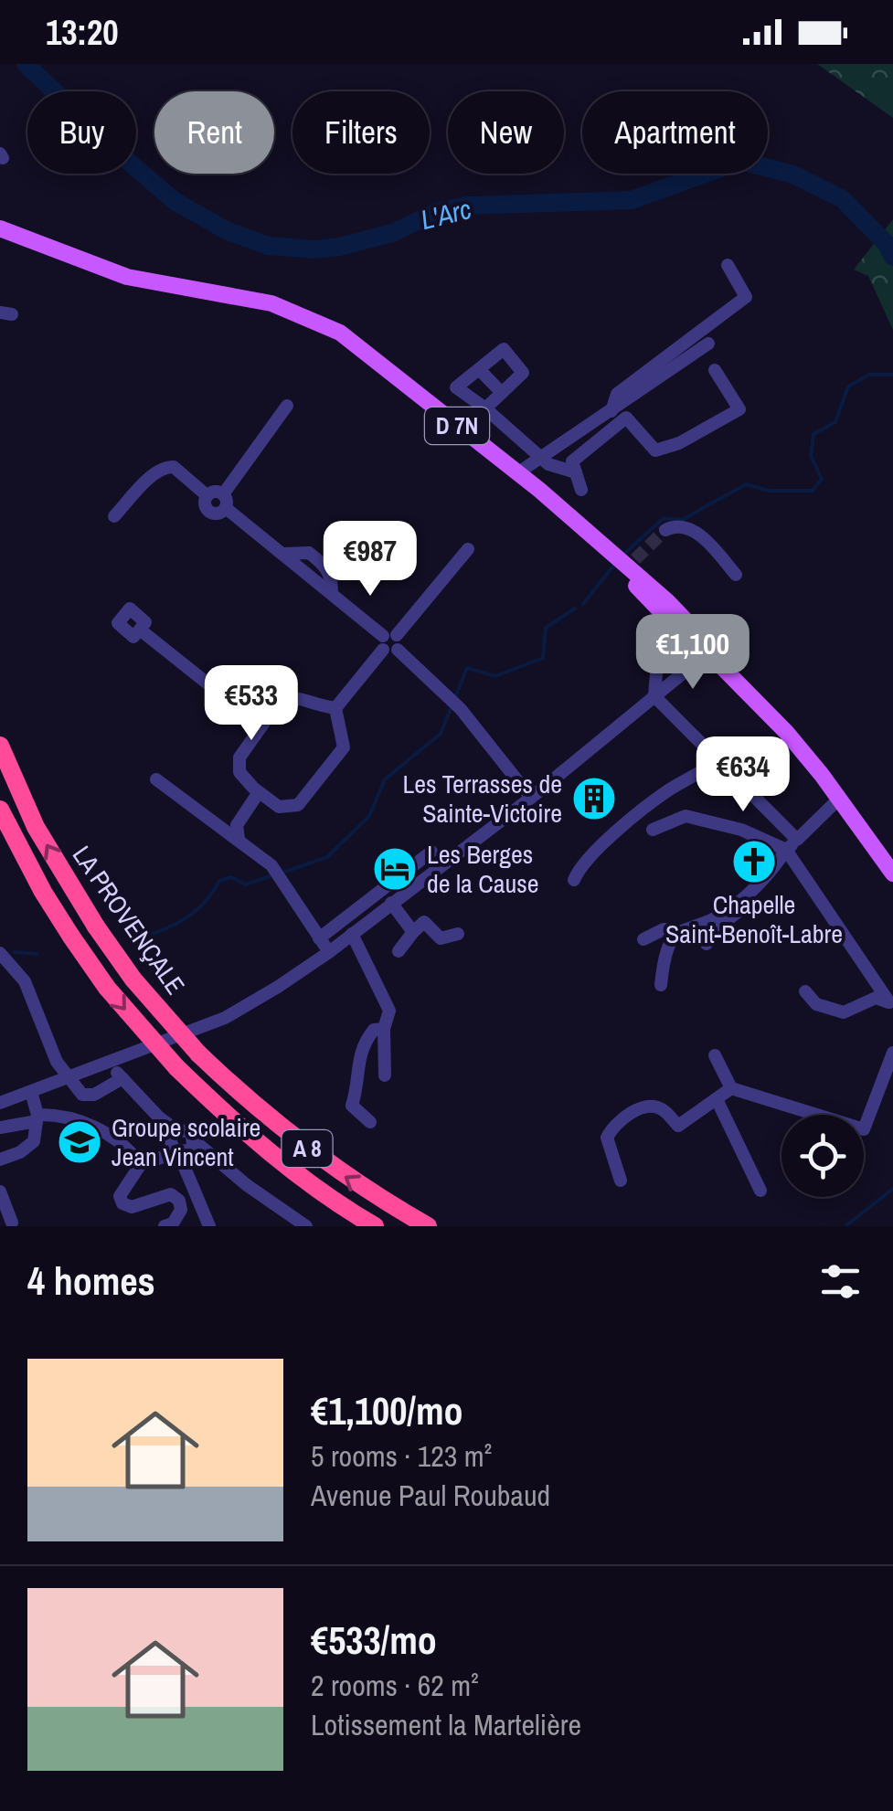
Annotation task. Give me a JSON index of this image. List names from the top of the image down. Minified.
{"streets":{"highway":["LA PROVENÇALE","A 8"],"main road":["D 7N"]},"water":["L'Arc"],"places":{"building":["Les Terrasses de Sainte-Victoire"],"church":["Chapelle Saint-Benoît-Labre"],"hotel":["Les Berges de la Cause"],"school or university":["Groupe scolaire Jean Vincent"]},"page":{"status":"13:20","chip":["Buy","Rent","Filters","New","Apartment"],"price":["€987","€1,100","€533","€634"],"heading":"4 homes","list":[{"name":"€1,100/mo","note":"5 rooms · 123 m² · Avenue Paul Roubaud"},{"name":"€533/mo","note":"2 rooms · 62 m² · Lotissement la Martelière"}]}}
